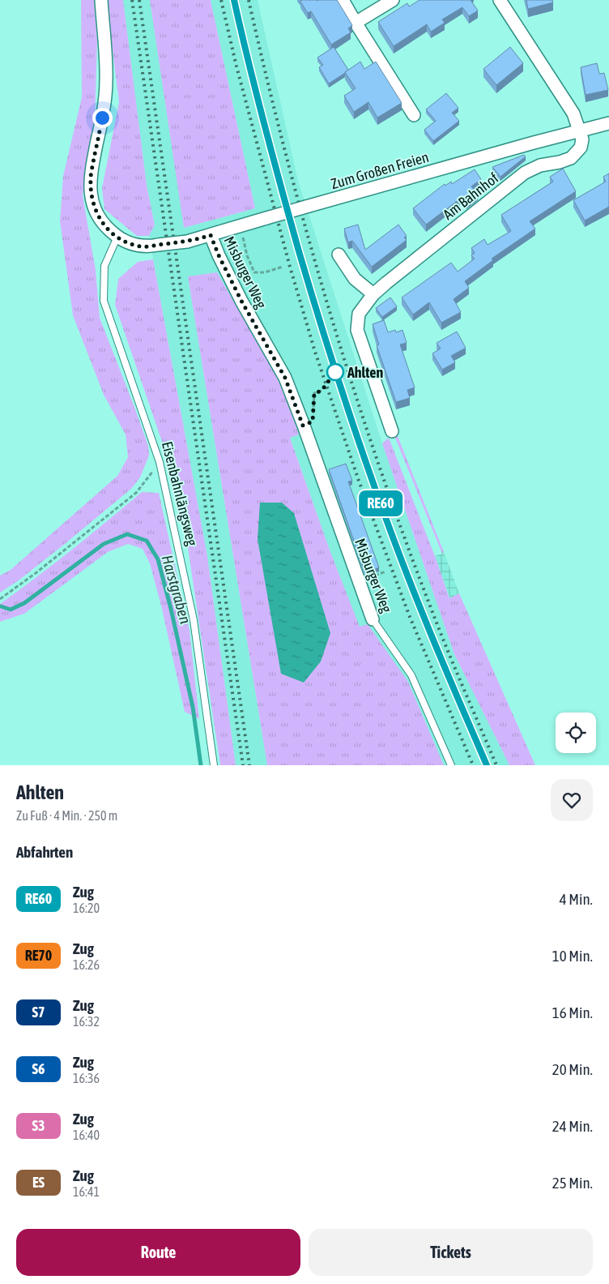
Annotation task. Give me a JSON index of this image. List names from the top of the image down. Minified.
{"streets":{"street":["Zum Großen Freien","Am Bahnhof","Misburger Weg"],"lane":["Eisenbahnlängsweg"]},"crossings":[["Zum Großen Freien","Am Bahnhof"],["Zum Großen Freien","Misburger Weg"],["Zum Großen Freien","Eisenbahnlängsweg"]],"water":["Harstgraben"],"places":["Ahlten"],"page":{"on_map":"RE60","heading":[["Ahlten","Zu Fuß · 4 Min. · 250 m"],"Abfahrten"],"list":[{"mark":"RE60","name":"Zug","note":"16:20","value":"4 Min."},{"mark":"RE70","name":"Zug","note":"16:26","value":"10 Min."},{"mark":"S7","name":"Zug","note":"16:32","value":"16 Min."},{"mark":"S6","name":"Zug","note":"16:36","value":"20 Min."},{"mark":"S3","name":"Zug","note":"16:40","value":"24 Min."},{"mark":"ES","name":"Zug","note":"16:41","value":"25 Min."}],"buttons":["Route","Tickets"]}}
